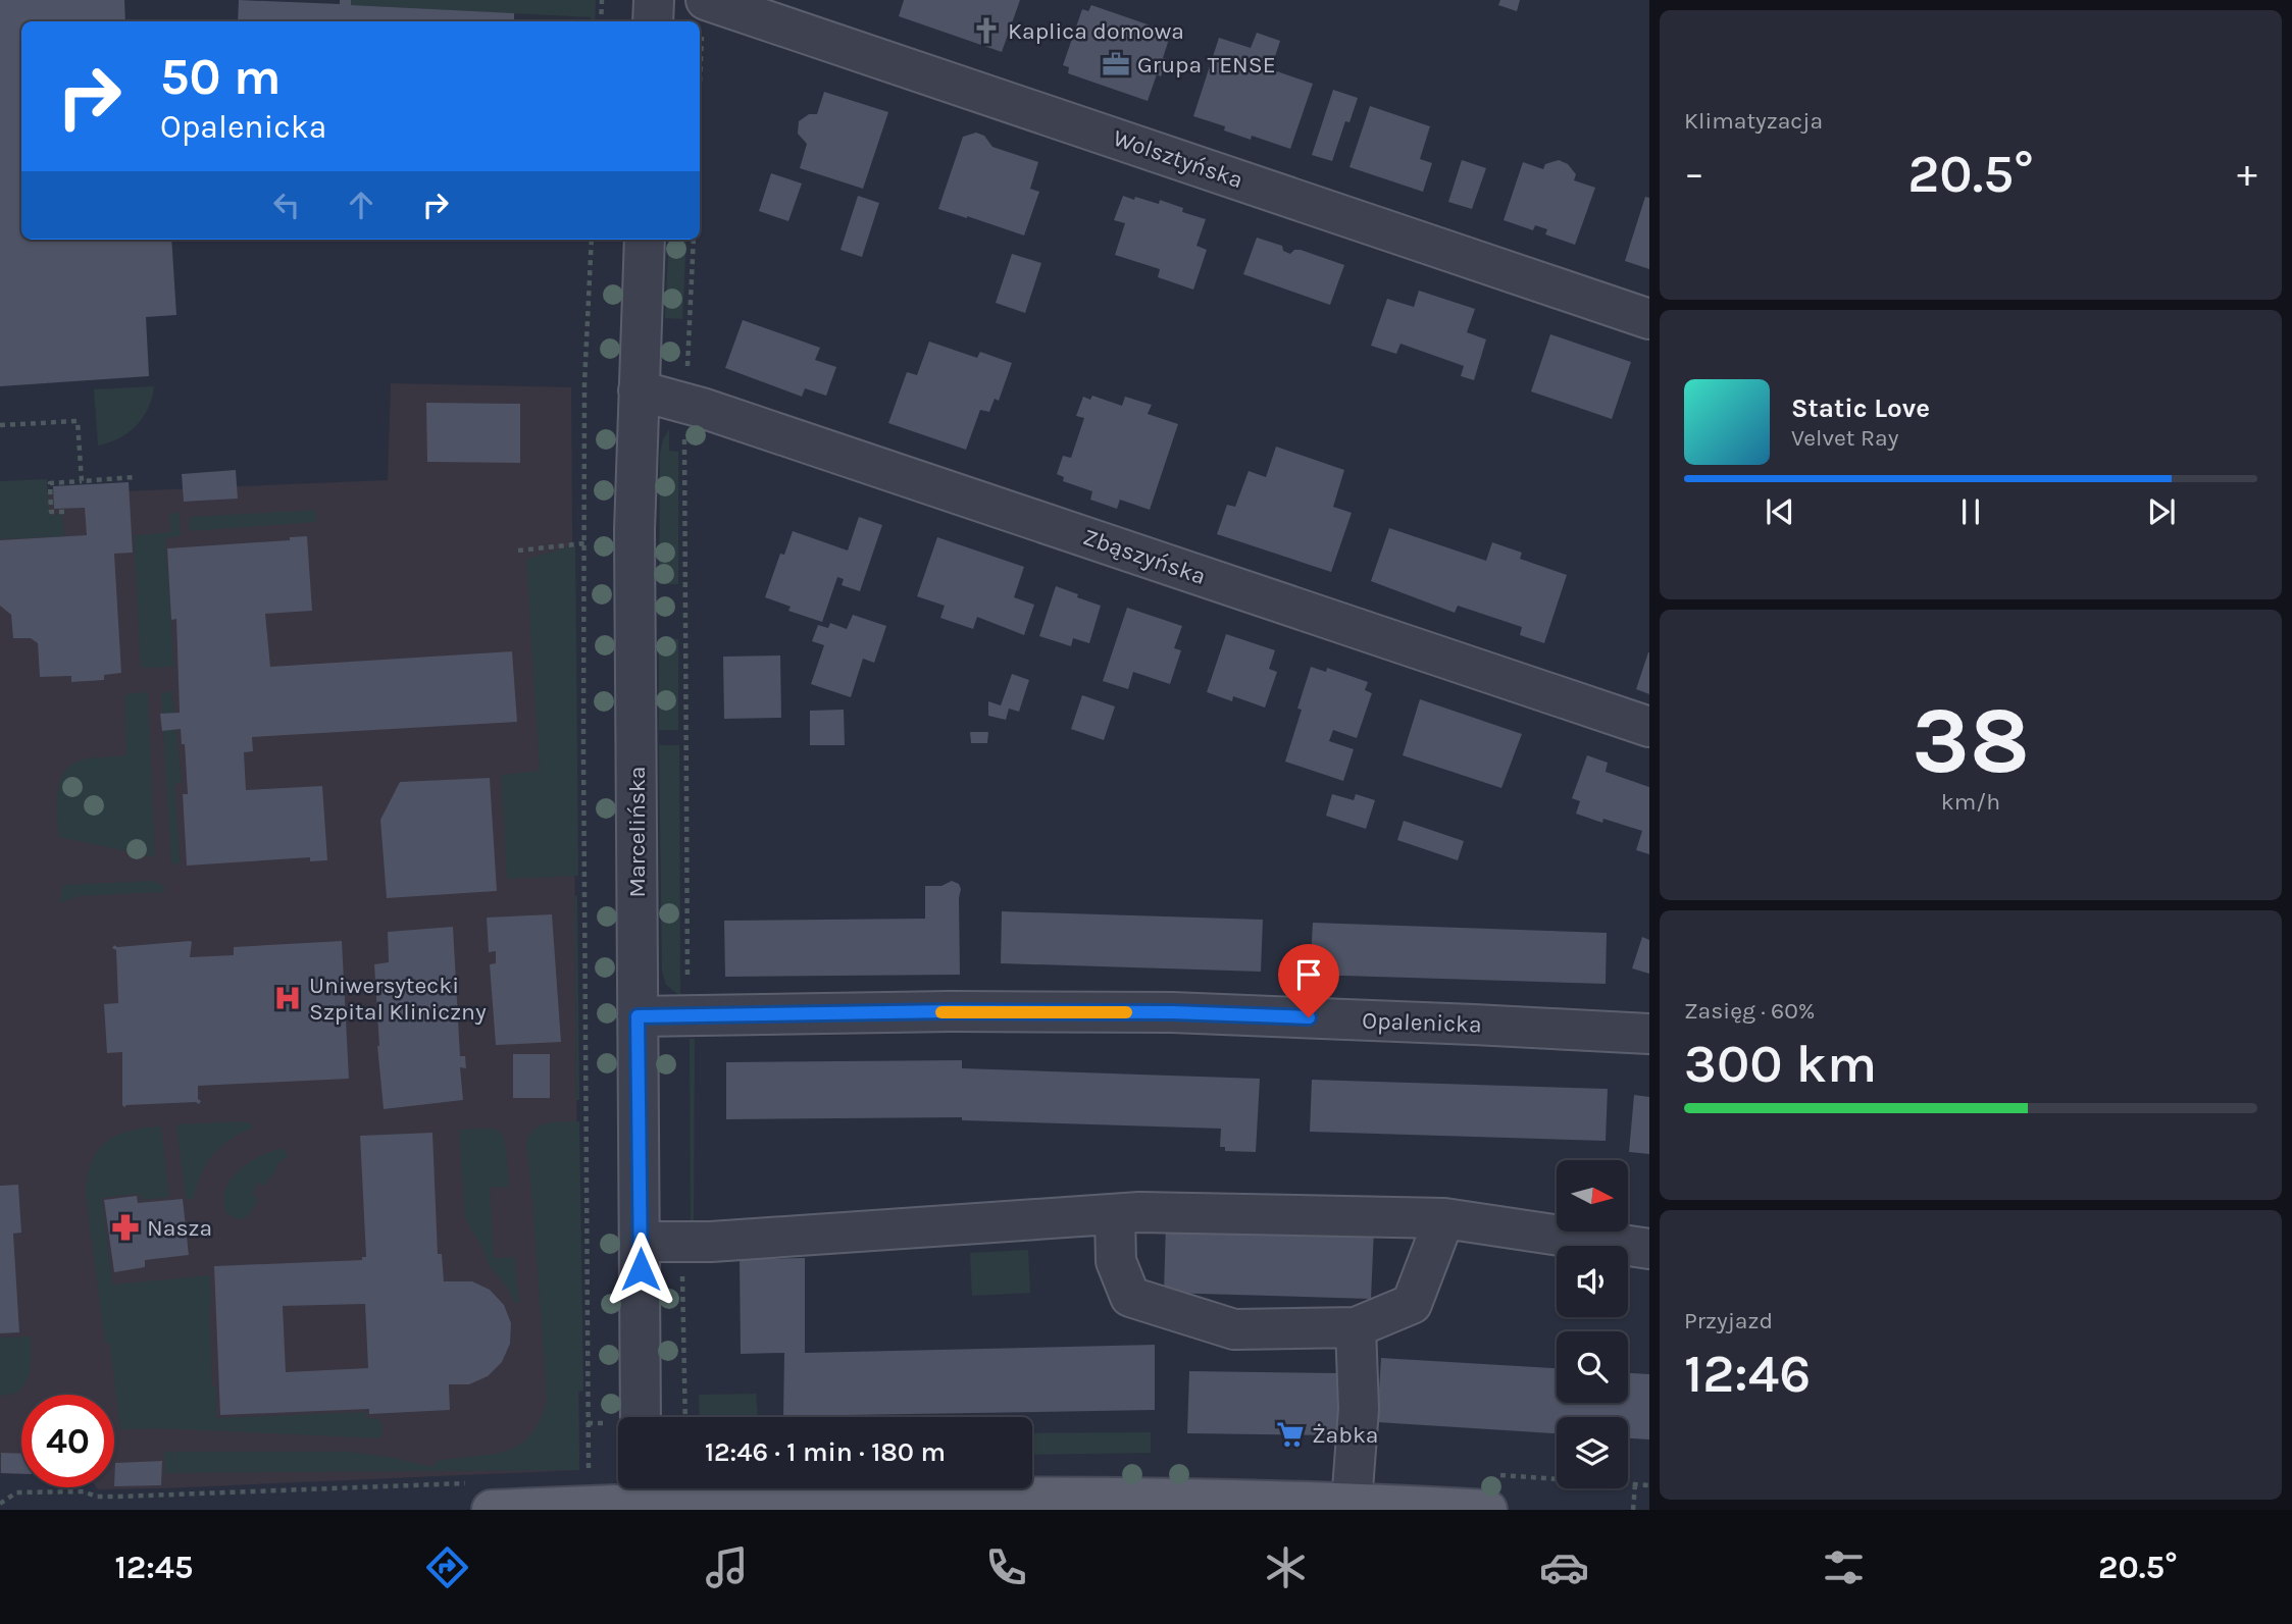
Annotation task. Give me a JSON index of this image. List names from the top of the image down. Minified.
{"streets":{"street":["Wolsztyńska","Zbąszyńska","Marcelińska","Opalenicka"]},"crossings":[["Zbąszyńska","Marcelińska"],["Marcelińska","Opalenicka"]],"places":{"church":["Kaplica domowa"],"office":["Grupa TENSE"],"hospital":["Uniwersytecki Szpital Kliniczny"],"pharmacy":["Nasza"],"supermarket":["Żabka"]},"north":"right","page":{"tile":["Klimatyzacja",["38","km/h"],["Zasięg · 60%","300 km"],["Przyjazd","12:46"]],"turn":["50 m","Opalenicka"],"heat":["−","20.5°","+"],"song":["Static Love","Velvet Ray"],"limit":"40","trip":"12:46 · 1 min · 180 m","tabs":["12:45","20.5°"]}}
